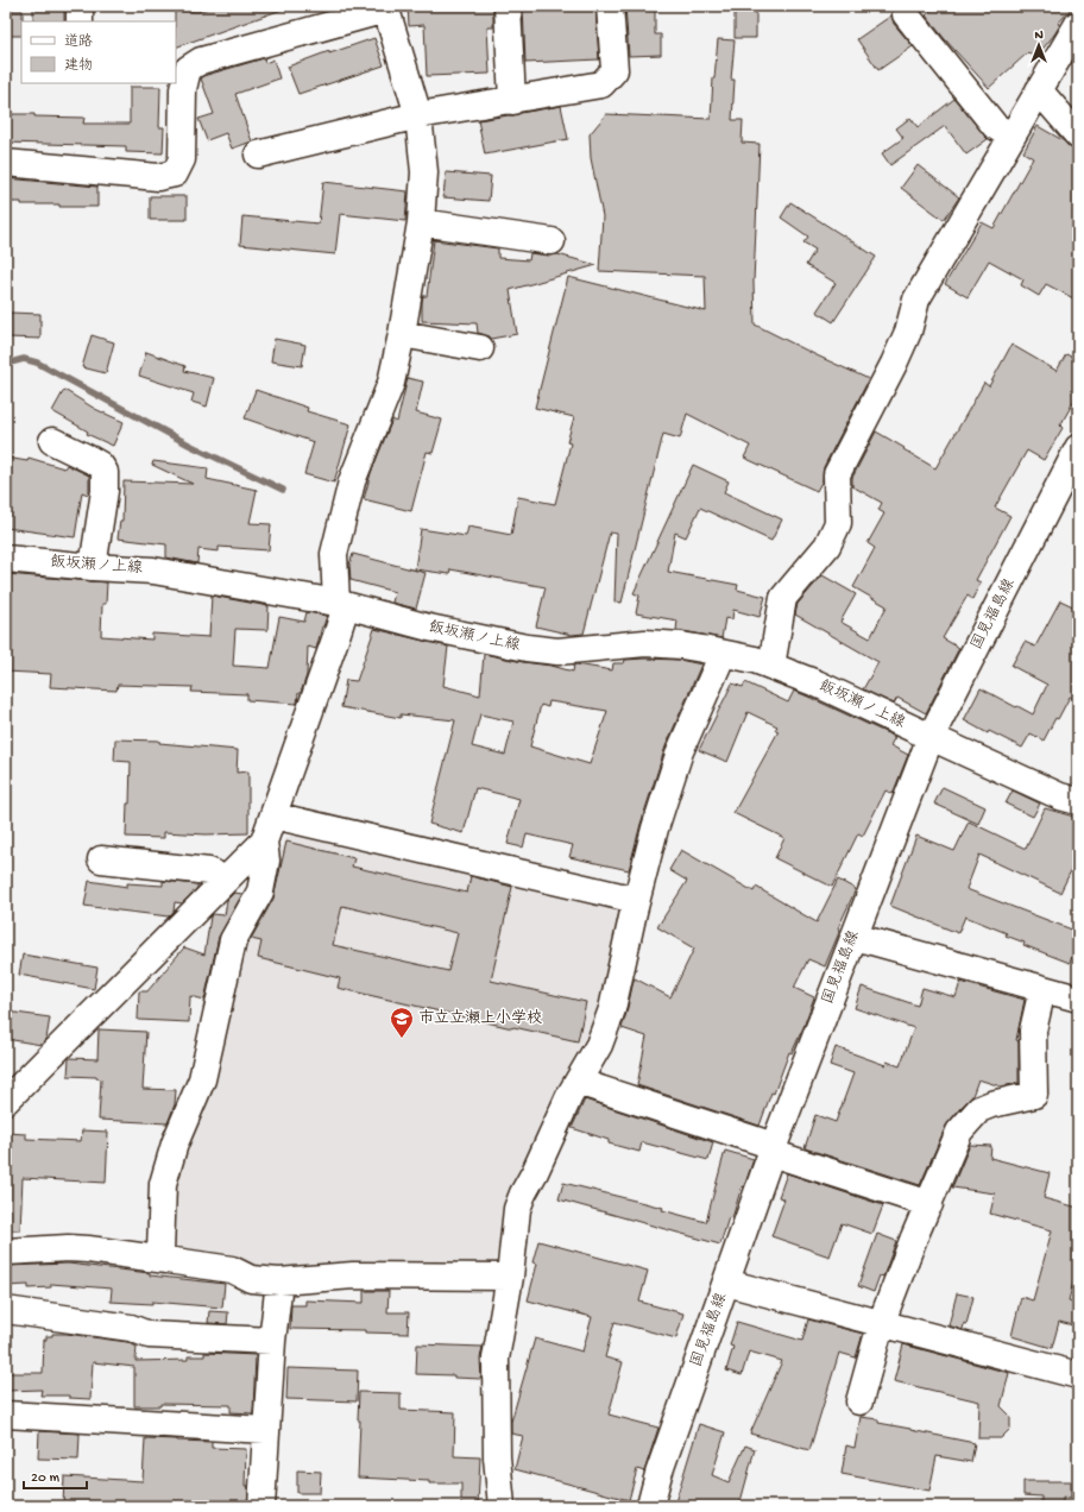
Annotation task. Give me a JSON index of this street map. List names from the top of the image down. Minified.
{"streets":{"street":["飯坂瀬ノ上線","国見福島線"]},"crossings":[["飯坂瀬ノ上線","国見福島線"]],"places":{"school or university":["市立立瀬上小学校"]},"legend":["道路","建物"],"scale_bar":"20 m","north":"top"}
